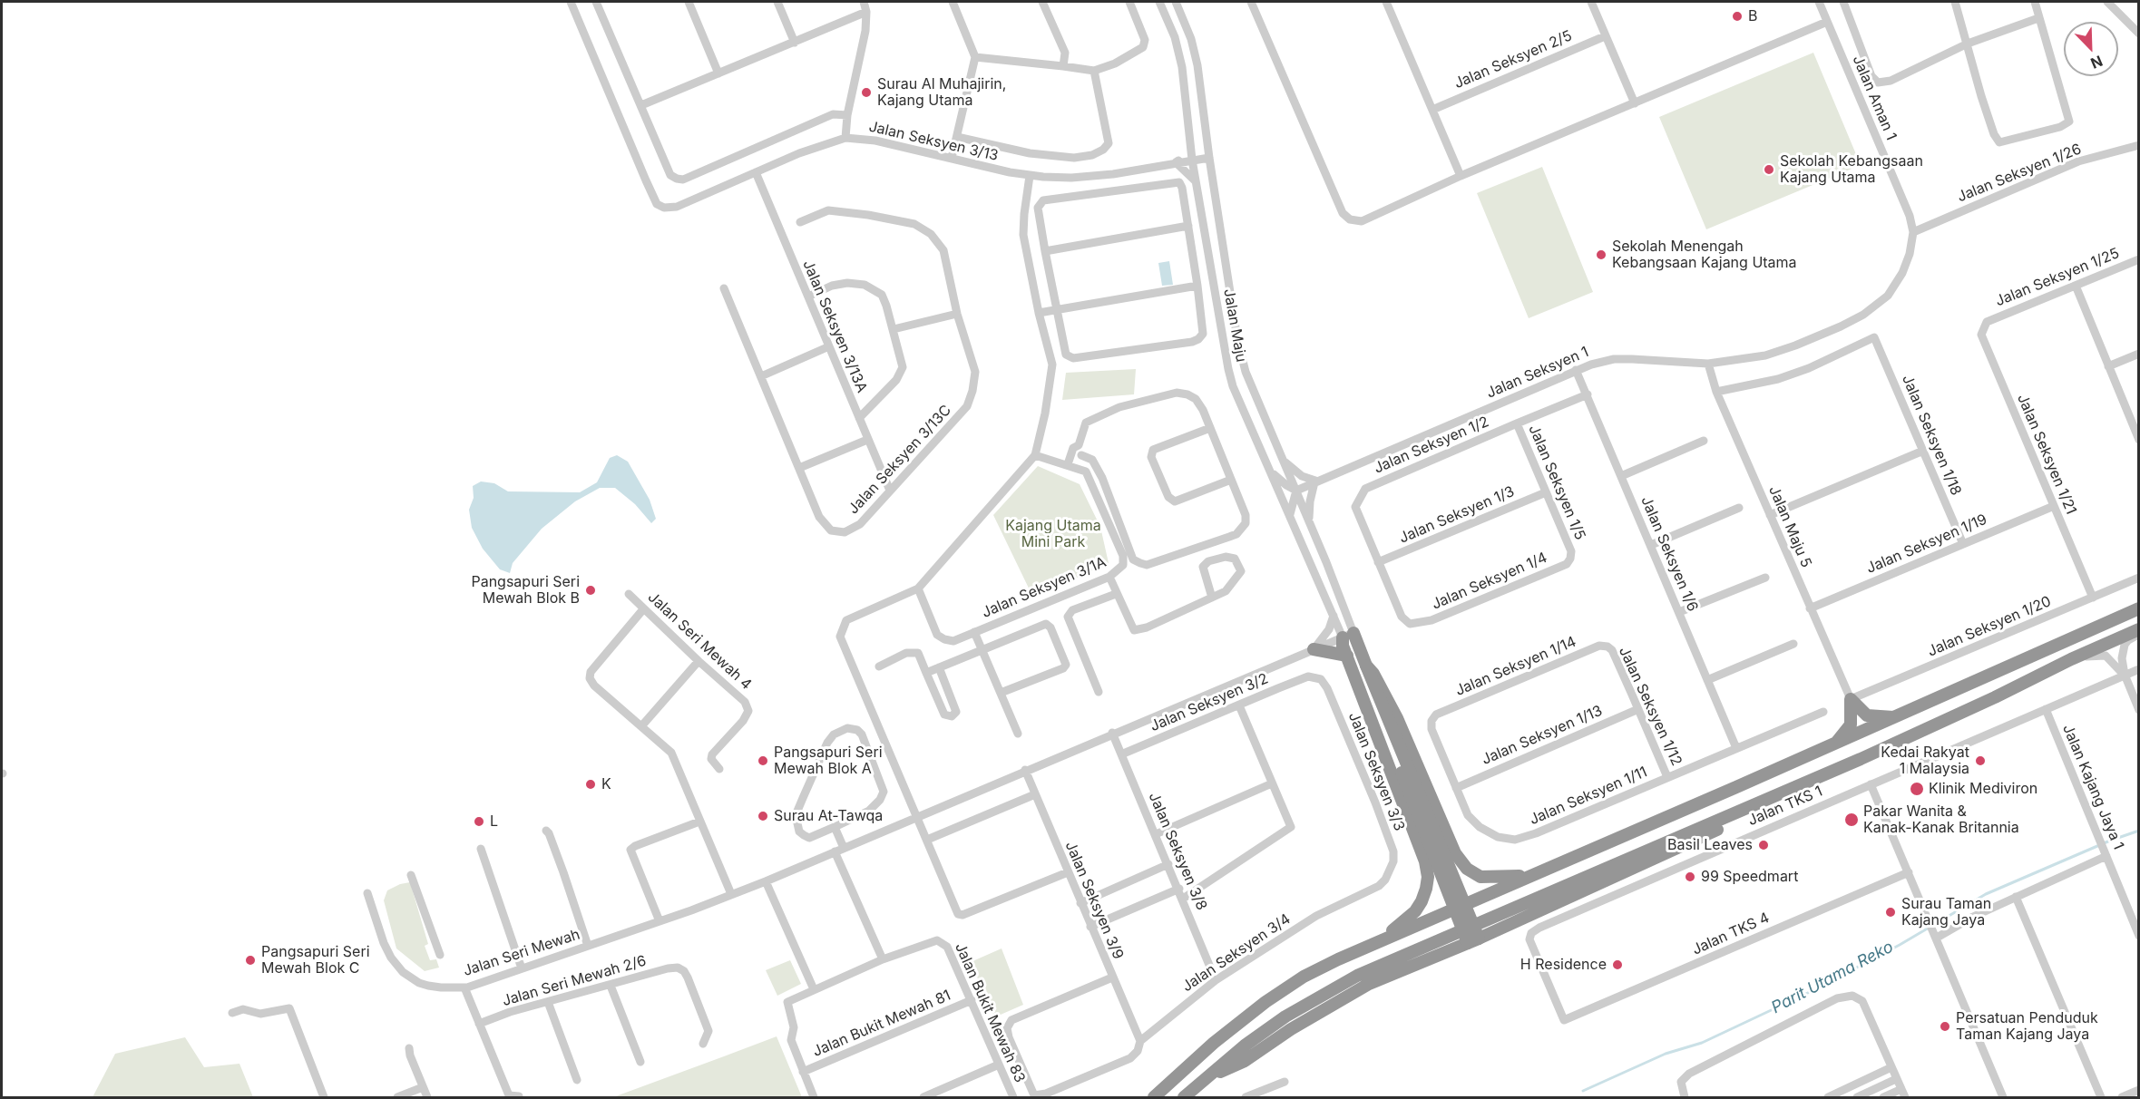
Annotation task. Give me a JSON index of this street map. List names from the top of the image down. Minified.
{"streets":{"street":["Jalan Seksyen 2/5","Jalan Aman 1","Jalan Seksyen 3/13","Jalan Seksyen 1/26","Jalan Seksyen 1/25","Jalan Maju","Jalan Seksyen 3/13A","Jalan Seksyen 1","Jalan Seksyen 1/18","Jalan Seksyen 1/2","Jalan Seksyen 1/21","Jalan Seksyen 3/13C","Jalan Seksyen 1/5","Jalan Seksyen 1/3","Jalan Maju 5","Jalan Seksyen 1/19","Jalan Seksyen 1/6","Jalan Seksyen 1/4","Jalan Seksyen 3/1A","Jalan Seksyen 1/20","Jalan Seri Mewah 4","Jalan Seksyen 1/14","Jalan Seksyen 3/2","Jalan Seksyen 1/12","Jalan Seksyen 1/13","Jalan Seksyen 3/3","Jalan Kajang Jaya 1","Jalan Seksyen 1/11","Jalan TKS 1","Jalan Seksyen 3/8","Jalan Seksyen 3/9","Jalan TKS 4","Jalan Seri Mewah","Jalan Seksyen 3/4","Jalan Seri Mewah 2/6","Jalan Bukit Mewah 83","Jalan Bukit Mewah 81"]},"crossings":[["Jalan Aman 1","Jalan Seksyen 1/26"],["Jalan Aman 1","Jalan Seksyen 1"],["Jalan Seksyen 3/13","Jalan Maju"],["Jalan Seksyen 3/13","Jalan Seksyen 3/13A"],["Jalan Seksyen 1/25","Jalan Seksyen 1/21"],["Jalan Maju","Jalan Seksyen 1"],["Jalan Maju","Jalan Seri Mewah"],["Jalan Seksyen 3/13A","Jalan Seksyen 3/13C"],["Jalan Seksyen 1","Jalan Maju 5"],["Jalan Seksyen 1","Jalan Seksyen 1/6"],["Jalan Seksyen 1/18","Jalan Maju 5"],["Jalan Seksyen 1/18","Jalan Seksyen 1/19"],["Jalan Seksyen 1/2","Jalan Seksyen 1/5"],["Jalan Seksyen 1/2","Jalan Seksyen 1/3"],["Jalan Seksyen 1/2","Jalan Seksyen 1/6"],["Jalan Seksyen 1/2","Jalan Seksyen 1/4"],["Jalan Seksyen 1/21","Jalan Seksyen 1/19"],["Jalan Seksyen 1/21","Jalan Seksyen 1/20"],["Jalan Seksyen 1/5","Jalan Seksyen 1/3"],["Jalan Seksyen 1/5","Jalan Seksyen 1/4"],["Jalan Maju 5","Jalan Seksyen 1/19"],["Jalan Maju 5","Jalan Seksyen 1/20"],["Jalan Seksyen 1/6","Jalan Seksyen 1/11"],["Jalan Seksyen 1/14","Jalan Seksyen 1/12"],["Jalan Seksyen 1/14","Jalan Seksyen 1/11"],["Jalan Seksyen 3/2","Jalan Seksyen 3/3"],["Jalan Seksyen 3/2","Jalan Seksyen 3/8"],["Jalan Seksyen 1/12","Jalan Seksyen 1/13"],["Jalan Seksyen 1/12","Jalan Seksyen 1/11"],["Jalan Seksyen 1/13","Jalan Seksyen 1/11"],["Jalan Seksyen 3/3","Jalan Seksyen 3/4"],["Jalan Kajang Jaya 1","Jalan TKS 1"],["Jalan TKS 1","Jalan TKS 4"],["Jalan Seksyen 3/8","Jalan Seri Mewah"],["Jalan Seksyen 3/8","Jalan Seksyen 3/4"],["Jalan Seksyen 3/9","Jalan Seri Mewah"],["Jalan Seksyen 3/9","Jalan Seksyen 3/4"],["Jalan Bukit Mewah 83","Jalan Bukit Mewah 81"]],"water":["Parit Utama Reko"],"parks":["Kajang Utama Mini Park"],"places":["B","Surau Al Muhajirin, Kajang Utama","Sekolah Kebangsaan Kajang Utama","Sekolah Menengah Kebangsaan Kajang Utama","Pangsapuri Seri Mewah Blok B","Pangsapuri Seri Mewah Blok A","Kedai Rakyat 1 Malaysia","K","Klinik Mediviron","Surau At-Tawqa","Pakar Wanita & Kanak-Kanak Britannia","L","Basil Leaves","99 Speedmart","Surau Taman Kajang Jaya","Pangsapuri Seri Mewah Blok C","H Residence","Persatuan Penduduk Taman Kajang Jaya"],"north":"bottom right"}
